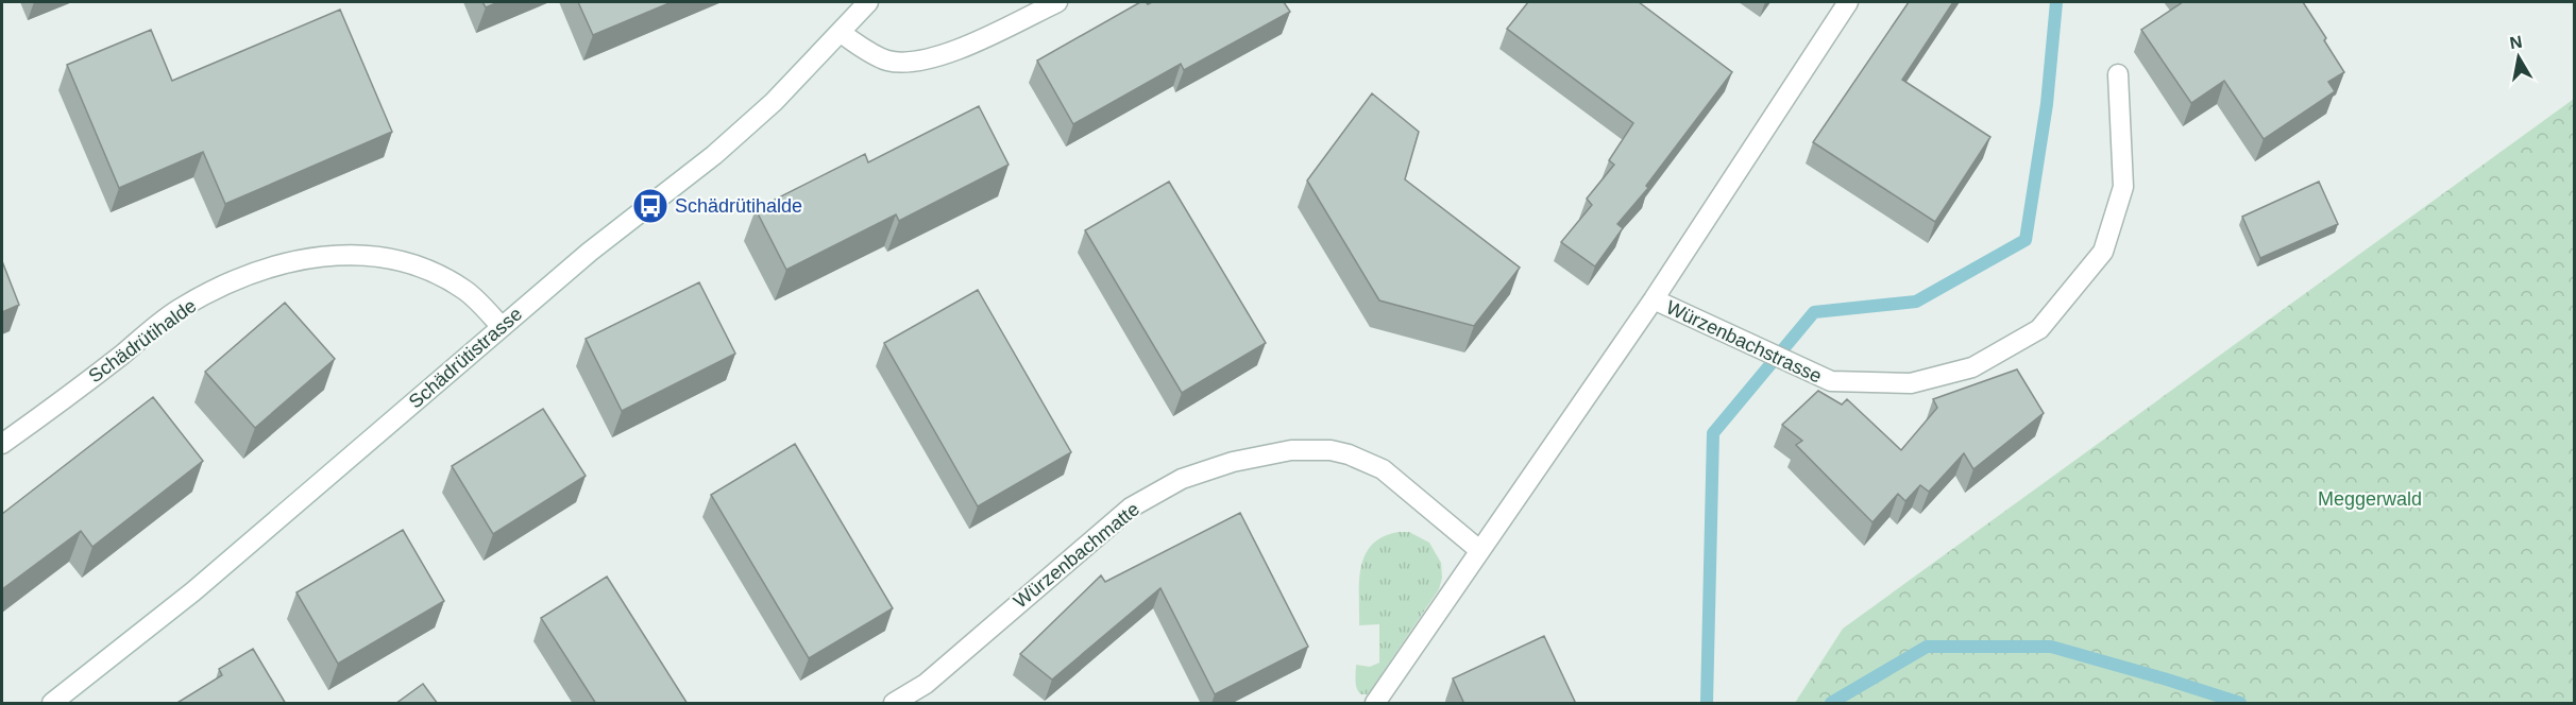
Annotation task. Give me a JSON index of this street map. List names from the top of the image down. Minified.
{"streets":{"street":["Schädrütihalde","Würzenbachstrasse","Schädrütistrasse","Würzenbachmatte"]},"crossings":[["Schädrütihalde","Schädrütistrasse"],["Würzenbachstrasse","Würzenbachmatte"]],"parks":["Meggerwald"],"places":{"bus stop":["Schädrütihalde"]},"north":"top"}
